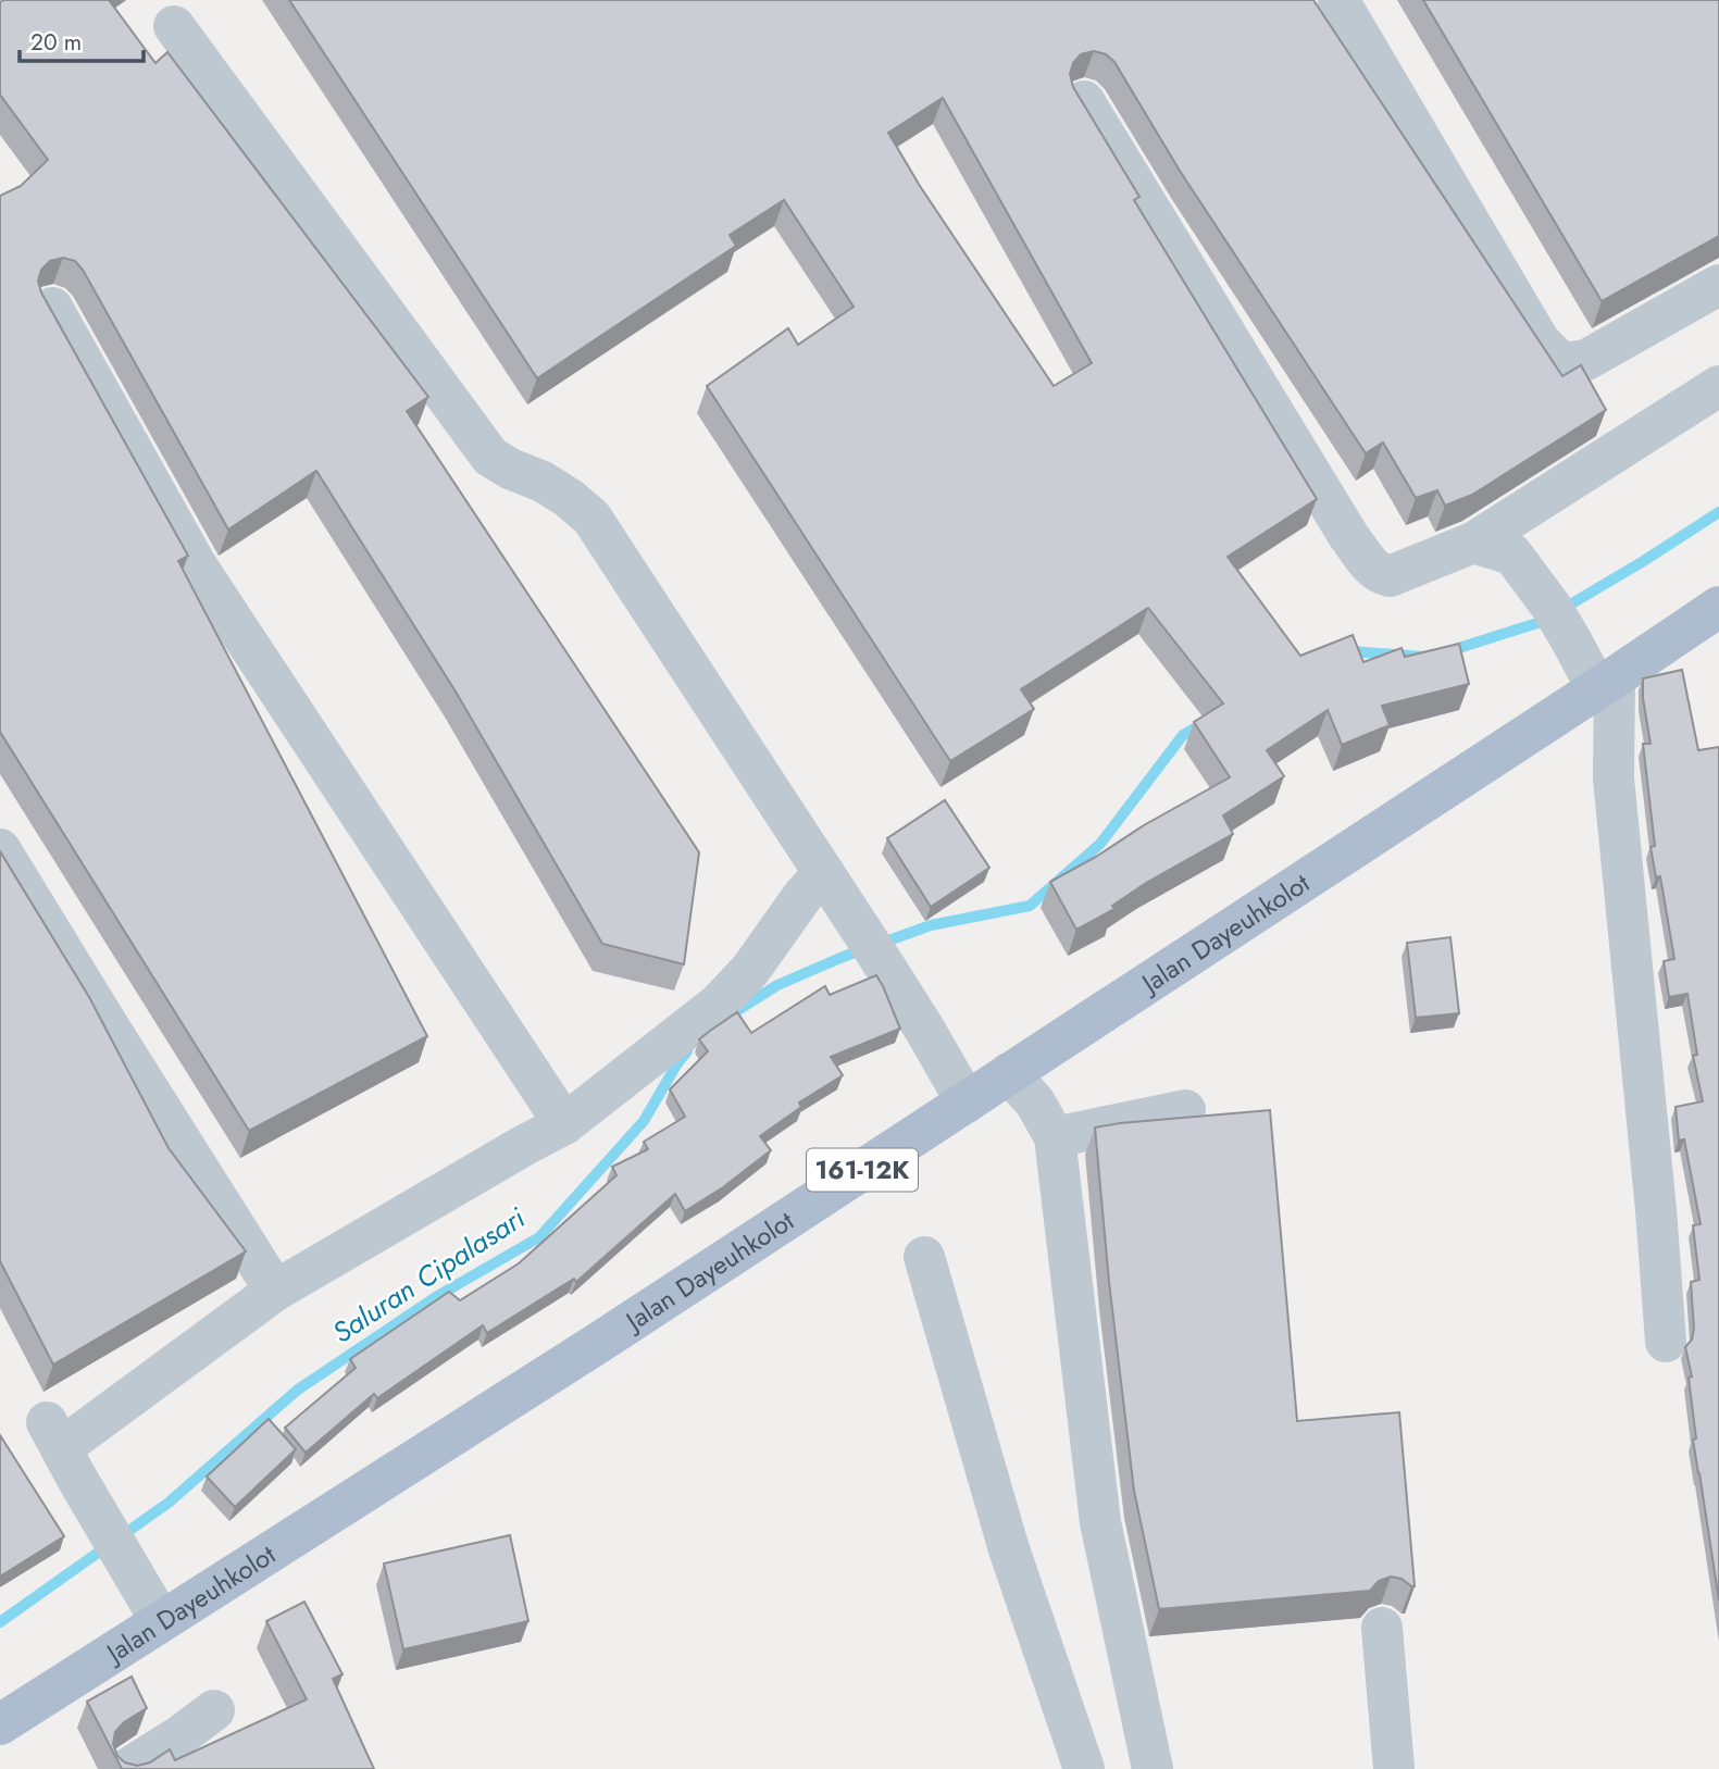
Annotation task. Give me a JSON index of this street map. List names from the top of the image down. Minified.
{"streets":{"main road":["Jalan Dayeuhkolot","161-12K"]},"water":["Saluran Cipalasari"],"scale_bar":"20 m"}
